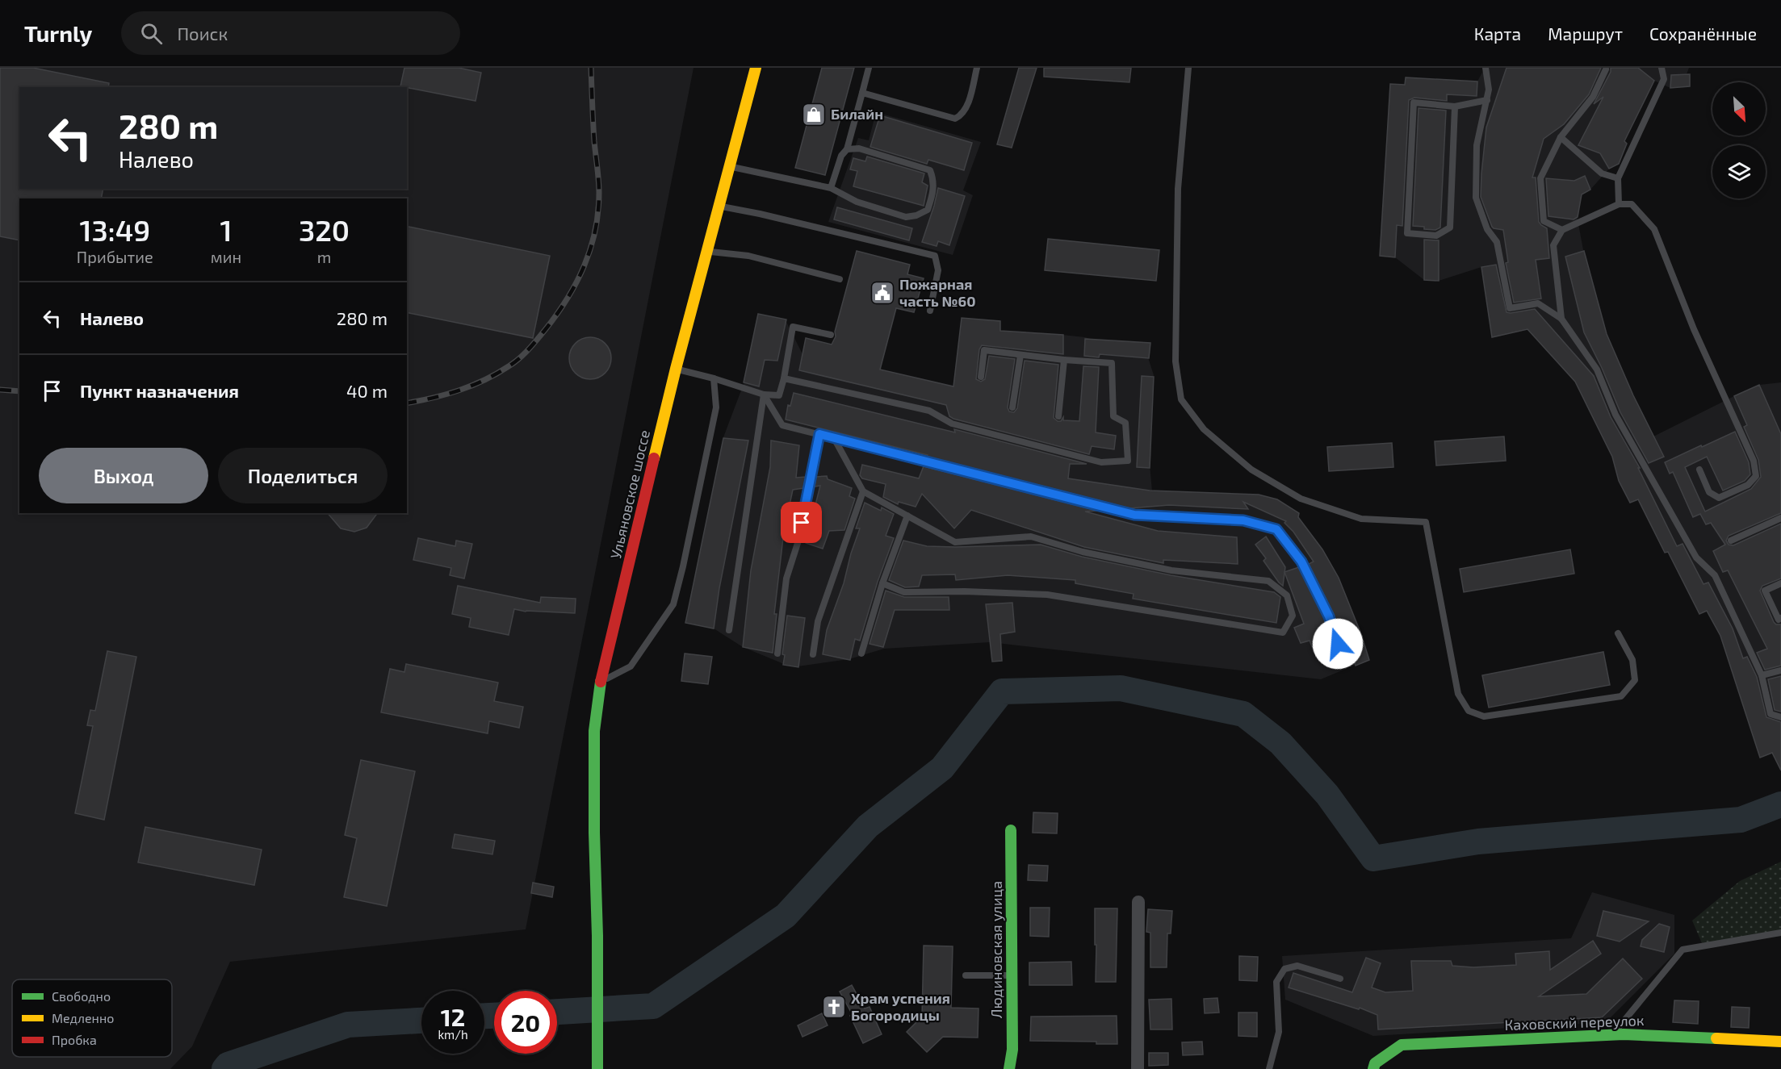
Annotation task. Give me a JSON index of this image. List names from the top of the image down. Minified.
{"streets":{"main road":["Ульяновское шоссе","Людиновская улица","Каховский переулок"]},"places":{"shop":["Билайн"],"public building":["Пожарная часть №60"],"church":["Храм успения Богородицы"]},"legend":["Свободно","Медленно","Пробка"],"north":"bottom right","page":{"header":"Turnly","search":"Поиск","nav":["Карта","Маршрут","Сохранённые"],"turn":["280 m","Налево"],"eta":["13:49","Прибытие","1","мин","320","m"],"list":[{"name":"Налево","value":"280 m"},{"name":"Пункт назначения","value":"40 m"}],"buttons":["Выход","Поделиться"],"speed":"12 km/h","limit":"20"}}
